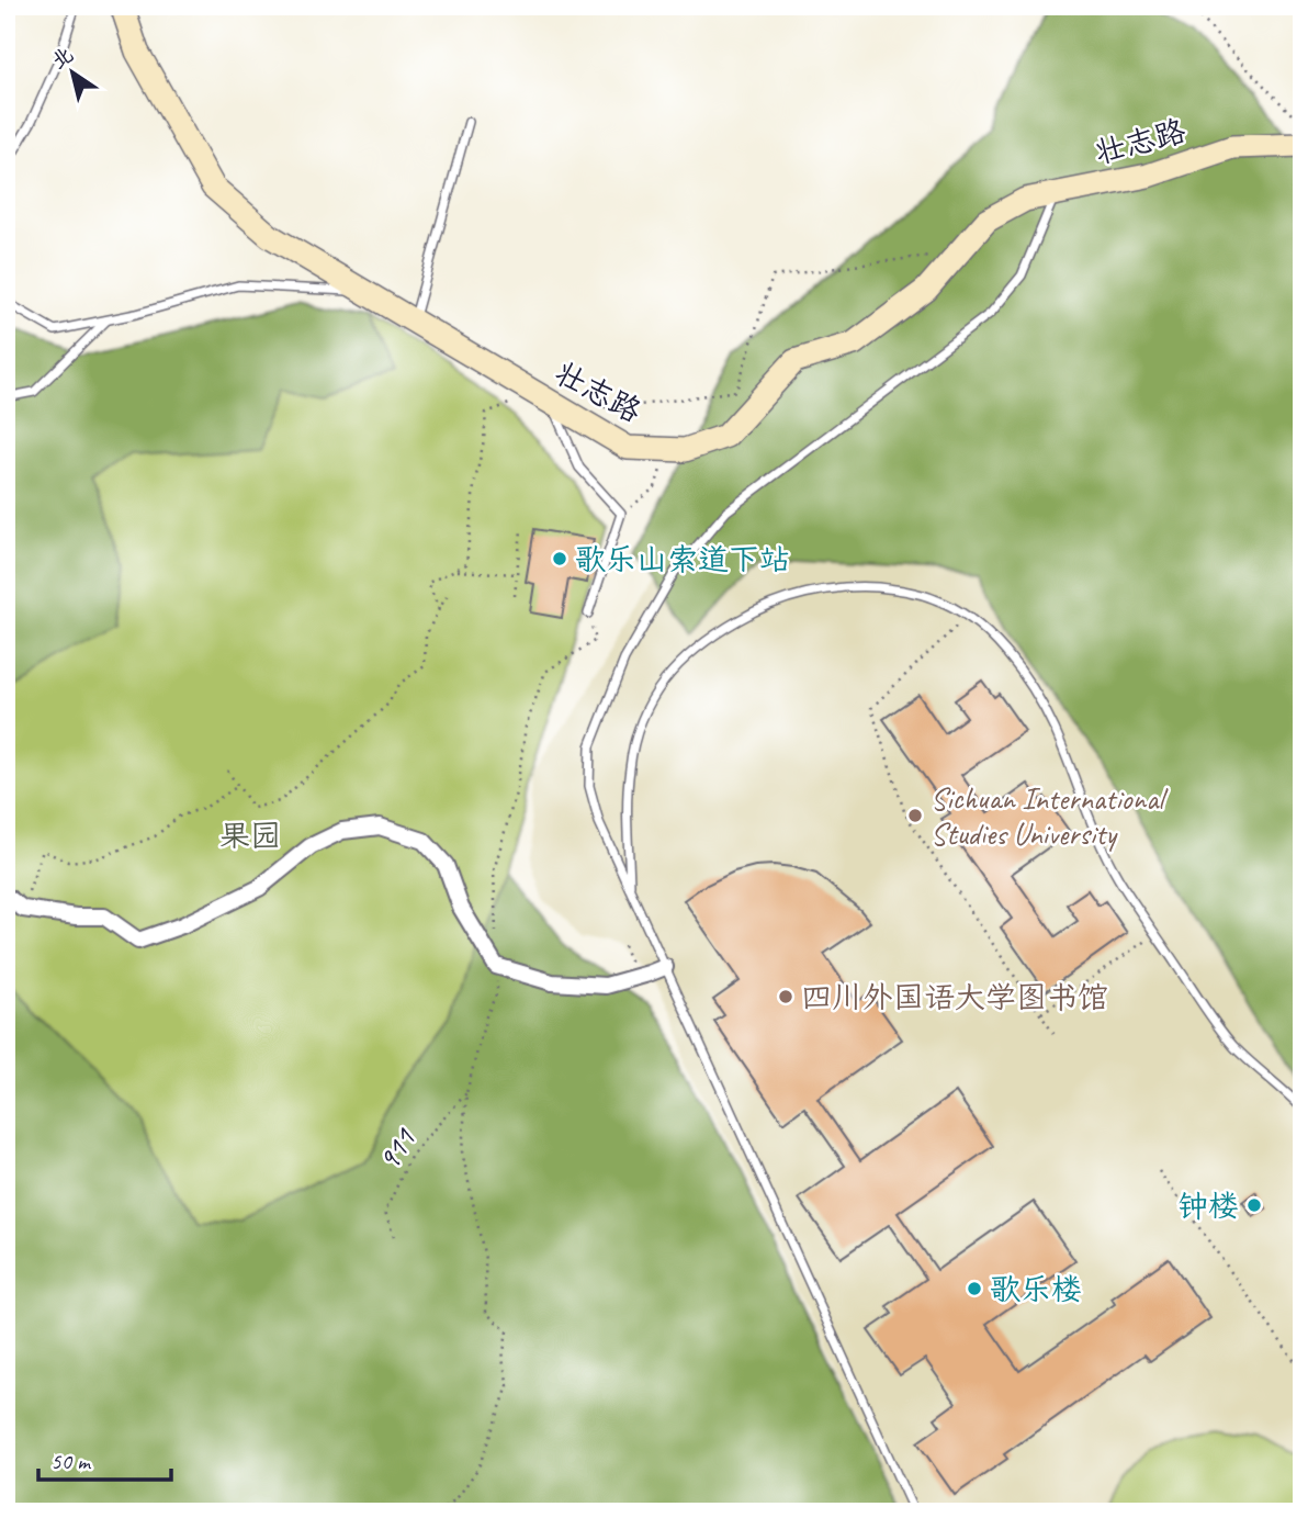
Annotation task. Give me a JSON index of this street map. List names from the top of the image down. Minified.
{"streets":{"street":["壮志路"],"path":["911"]},"parks":["果园"],"places":["歌乐山索道下站","Sichuan International Studies University","四川外国语大学图书馆","钟楼","歌乐楼"],"scale_bar":"50 m","north":"top left"}
